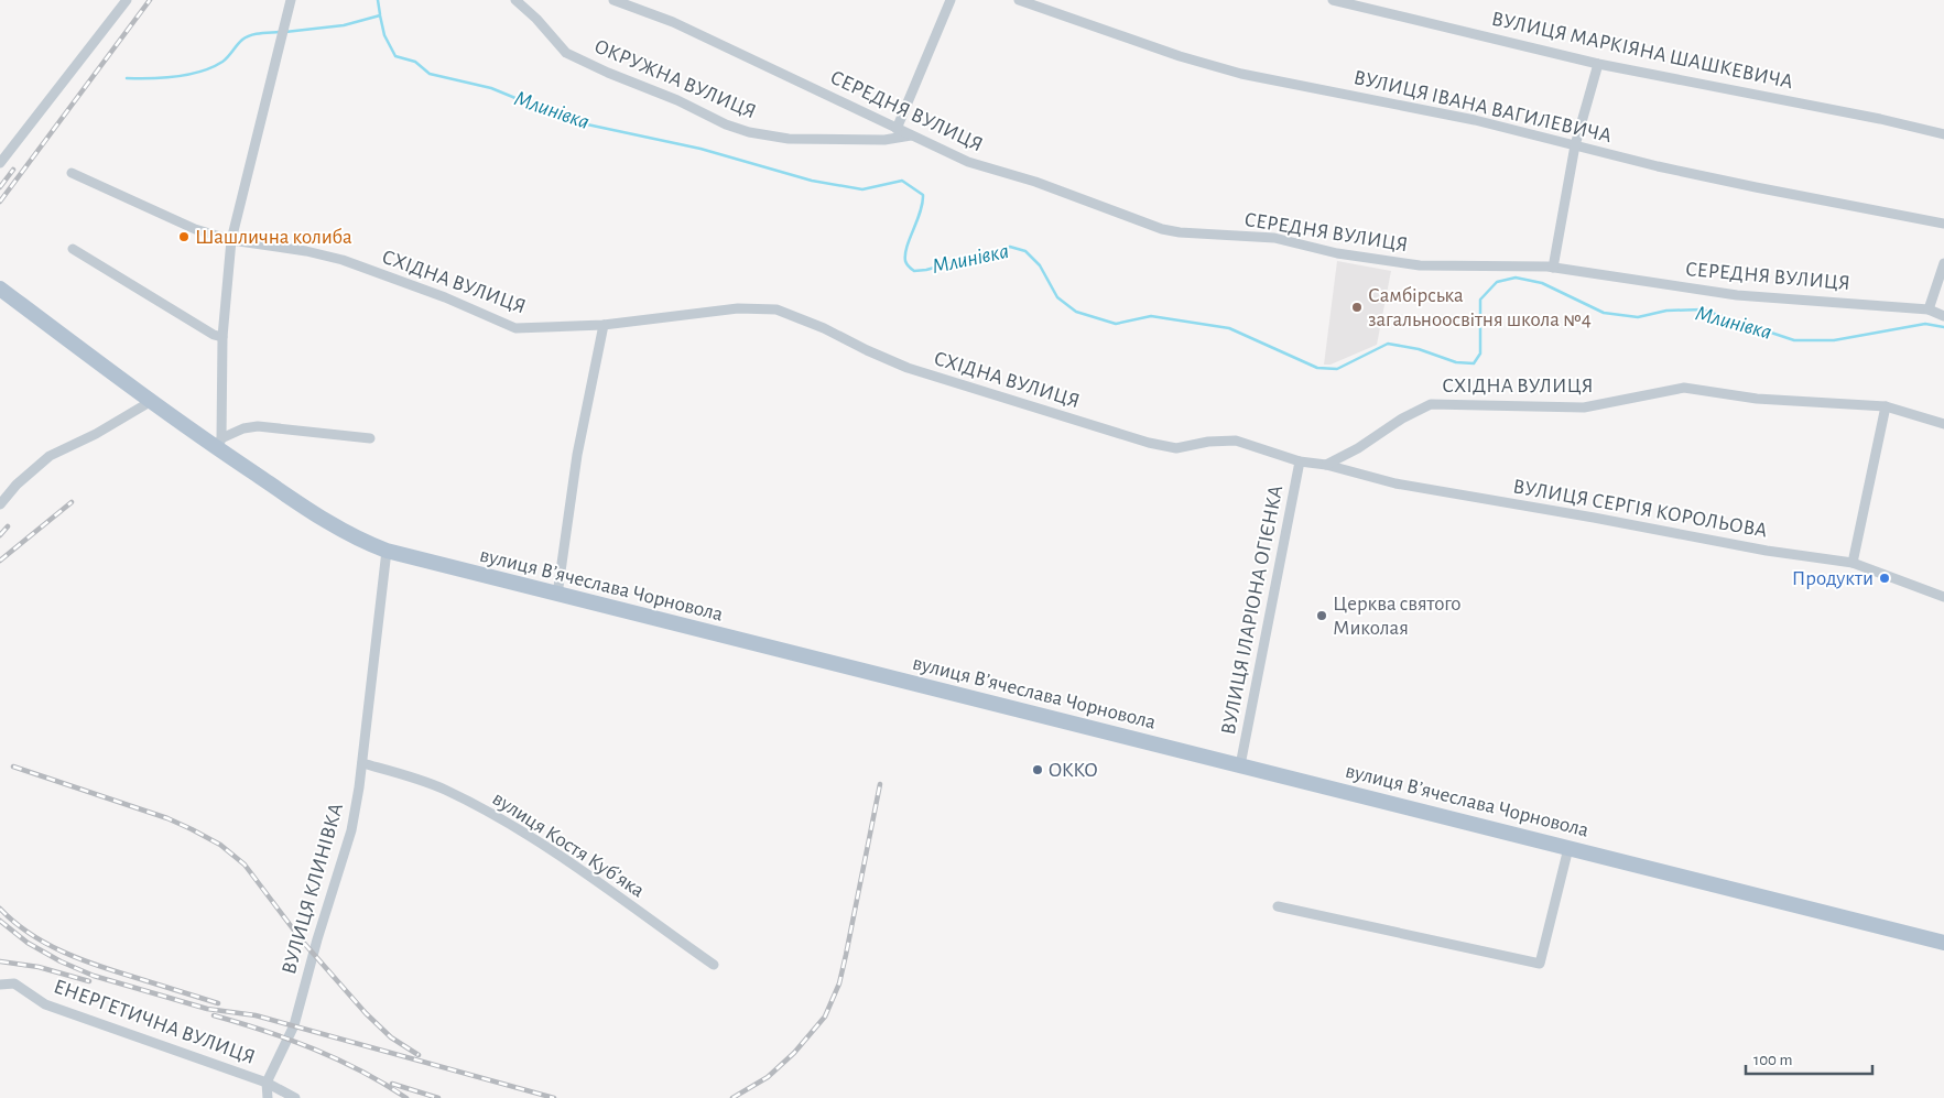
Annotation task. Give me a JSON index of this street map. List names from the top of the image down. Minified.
{"streets":{"main road":["вулиця Вʼячеслава Чорновола"],"street":["ВУЛИЦЯ МАРКІЯНА ШАШКЕВИЧА","ОКРУЖНА ВУЛИЦЯ","ВУЛИЦЯ ІВАНА ВАГИЛЕВИЧА","СЕРЕДНЯ ВУЛИЦЯ","СХІДНА ВУЛИЦЯ","ВУЛИЦЯ СЕРГІЯ КОРОЛЬОВА","ВУЛИЦЯ ІЛАРІОНА ОГІЄНКА","вулиця Костя Кубʼяка","ВУЛИЦЯ КЛИНІВКА","ЕНЕРГЕТИЧНА ВУЛИЦЯ"]},"crossings":[["ОКРУЖНА ВУЛИЦЯ","СЕРЕДНЯ ВУЛИЦЯ"],["СХІДНА ВУЛИЦЯ","ВУЛИЦЯ СЕРГІЯ КОРОЛЬОВА"],["СХІДНА ВУЛИЦЯ","ВУЛИЦЯ ІЛАРІОНА ОГІЄНКА"],["вулиця Вʼячеслава Чорновола","ВУЛИЦЯ ІЛАРІОНА ОГІЄНКА"],["вулиця Вʼячеслава Чорновола","ВУЛИЦЯ КЛИНІВКА"],["вулиця Костя Кубʼяка","ВУЛИЦЯ КЛИНІВКА"],["ВУЛИЦЯ КЛИНІВКА","ЕНЕРГЕТИЧНА ВУЛИЦЯ"]],"water":["Млинівка"],"places":["Шашлична колиба","Самбірська загальноосвітня школа №4","Продукти","Церква святого Миколая","OKKO"],"scale_bar":"100 m"}
